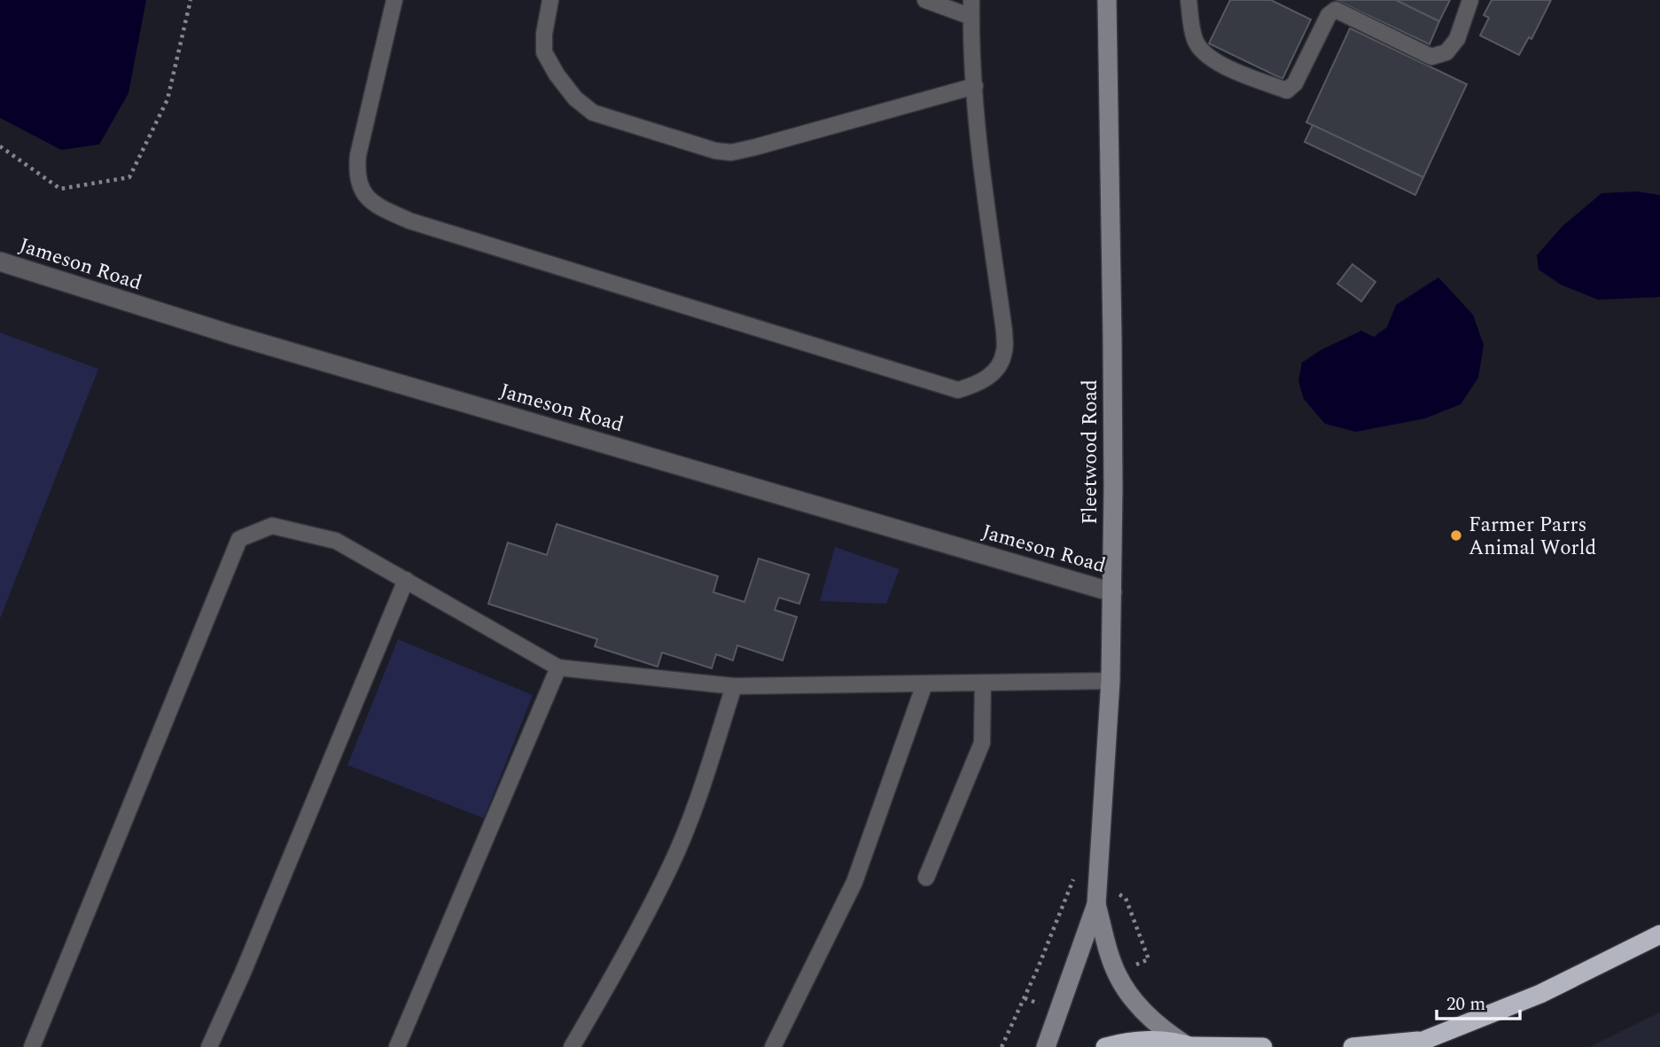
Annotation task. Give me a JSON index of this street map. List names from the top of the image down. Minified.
{"streets":{"main road":["Fleetwood Road"],"street":["Jameson Road"]},"crossings":[["Jameson Road","Fleetwood Road"]],"places":["Farmer Parrs Animal World"],"scale_bar":"20 m"}
